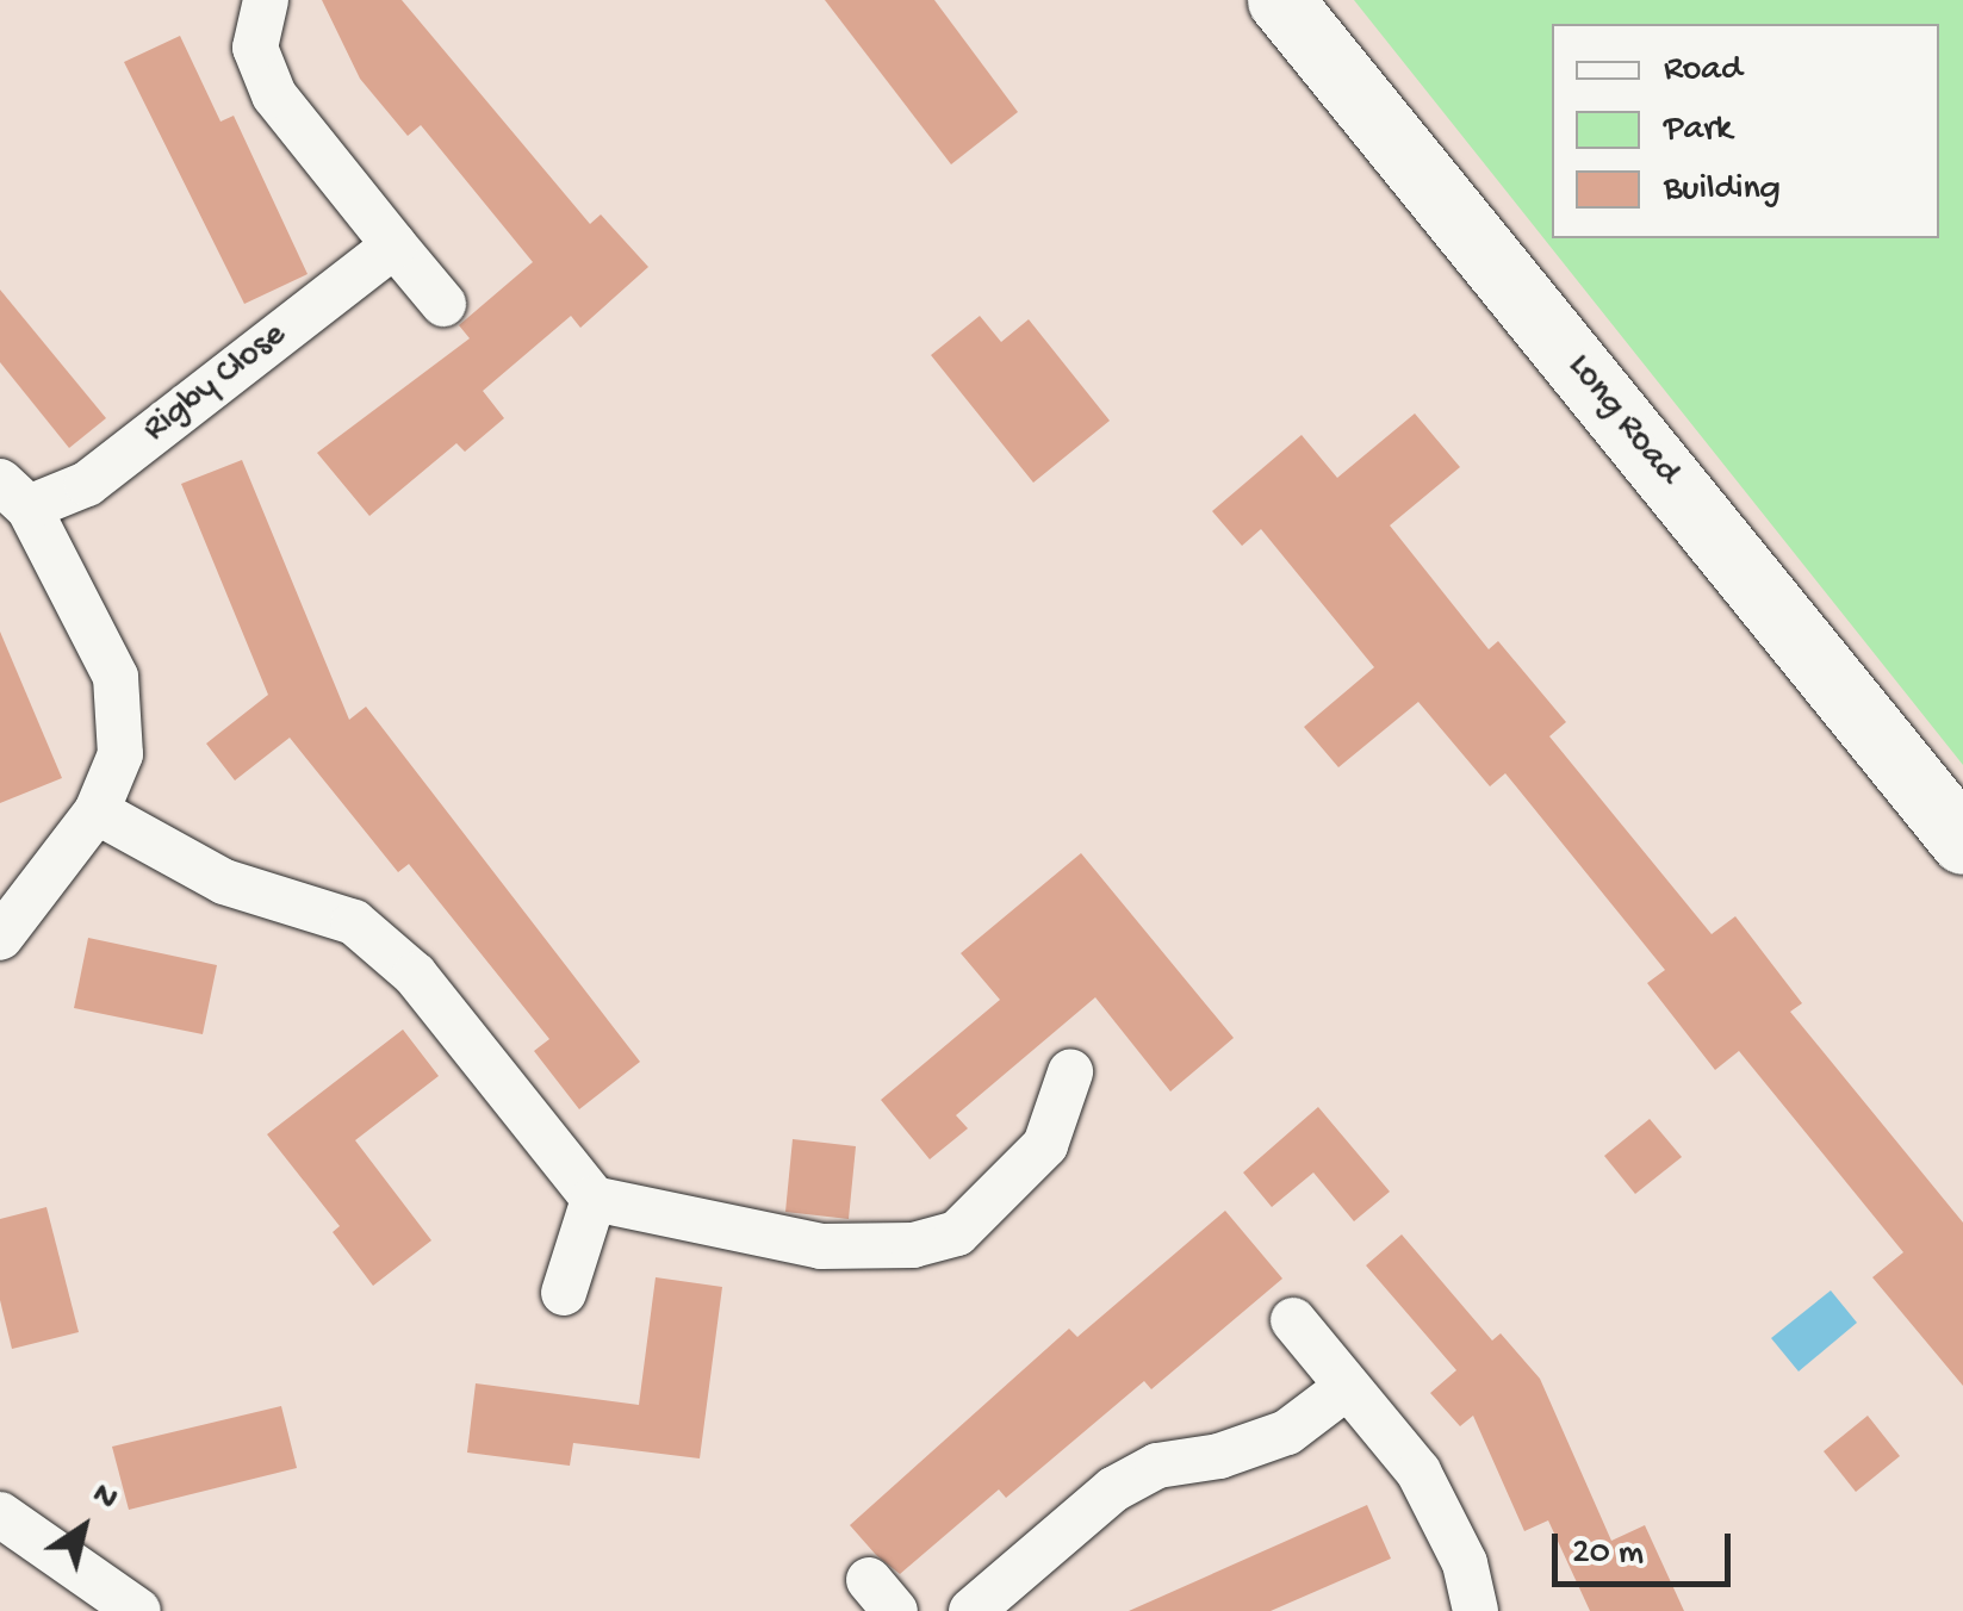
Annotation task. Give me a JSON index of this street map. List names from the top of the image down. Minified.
{"streets":{"street":["Rigby Close","Long Road"]},"legend":["Road","Park","Building"],"scale_bar":"20 m","north":"top right"}
